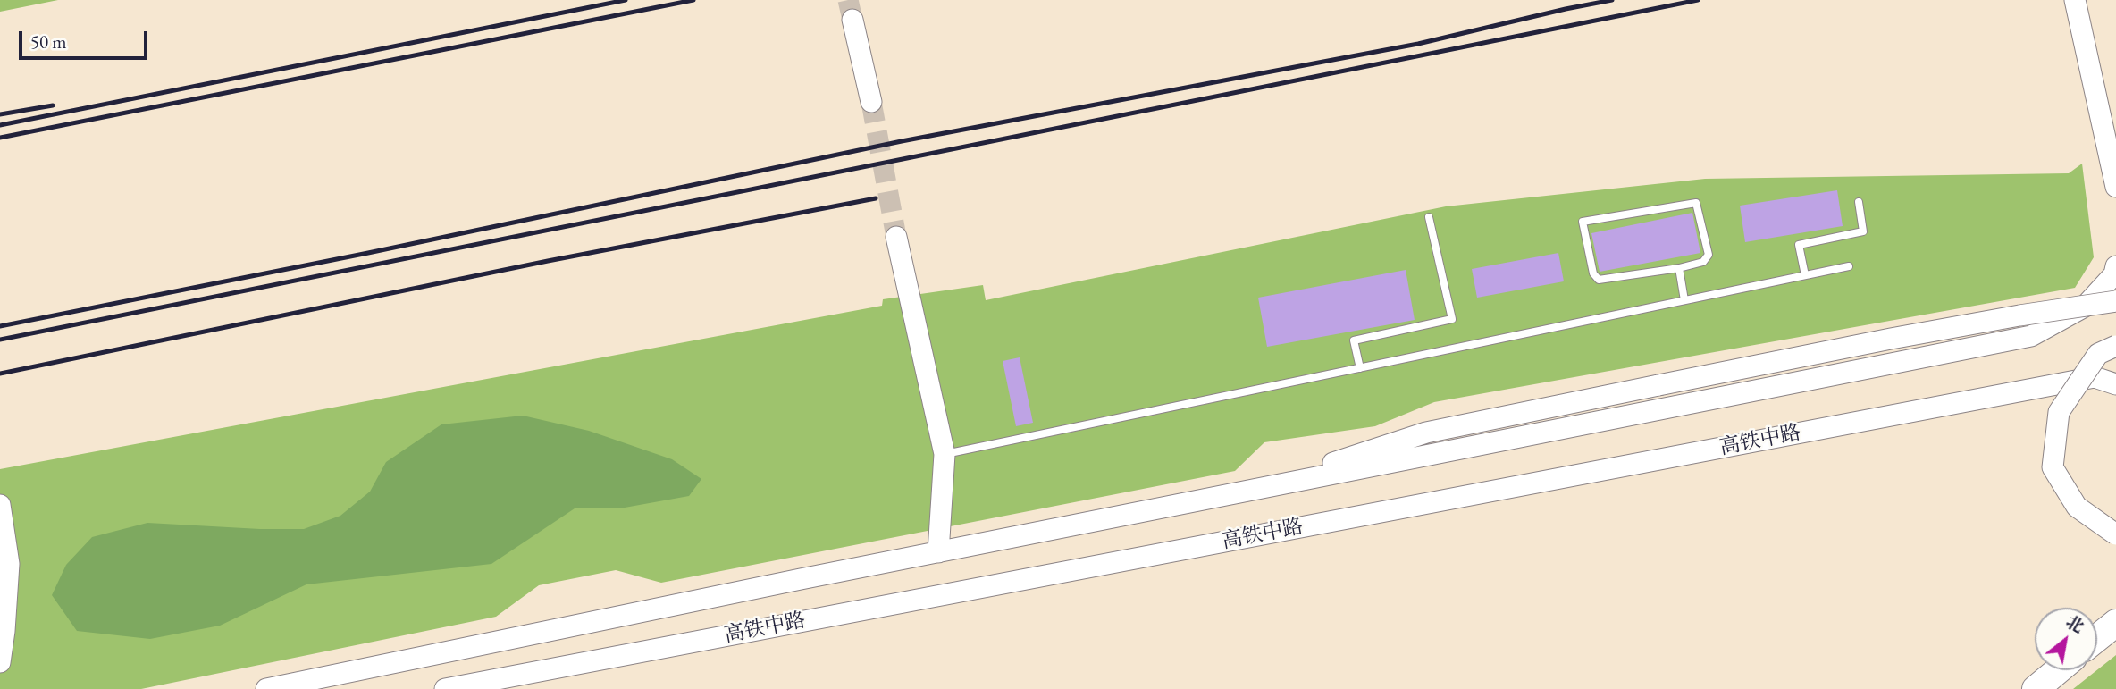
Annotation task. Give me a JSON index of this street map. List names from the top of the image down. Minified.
{"streets":{"street":["高铁中路"]},"scale_bar":"50 m","north":"top right"}
